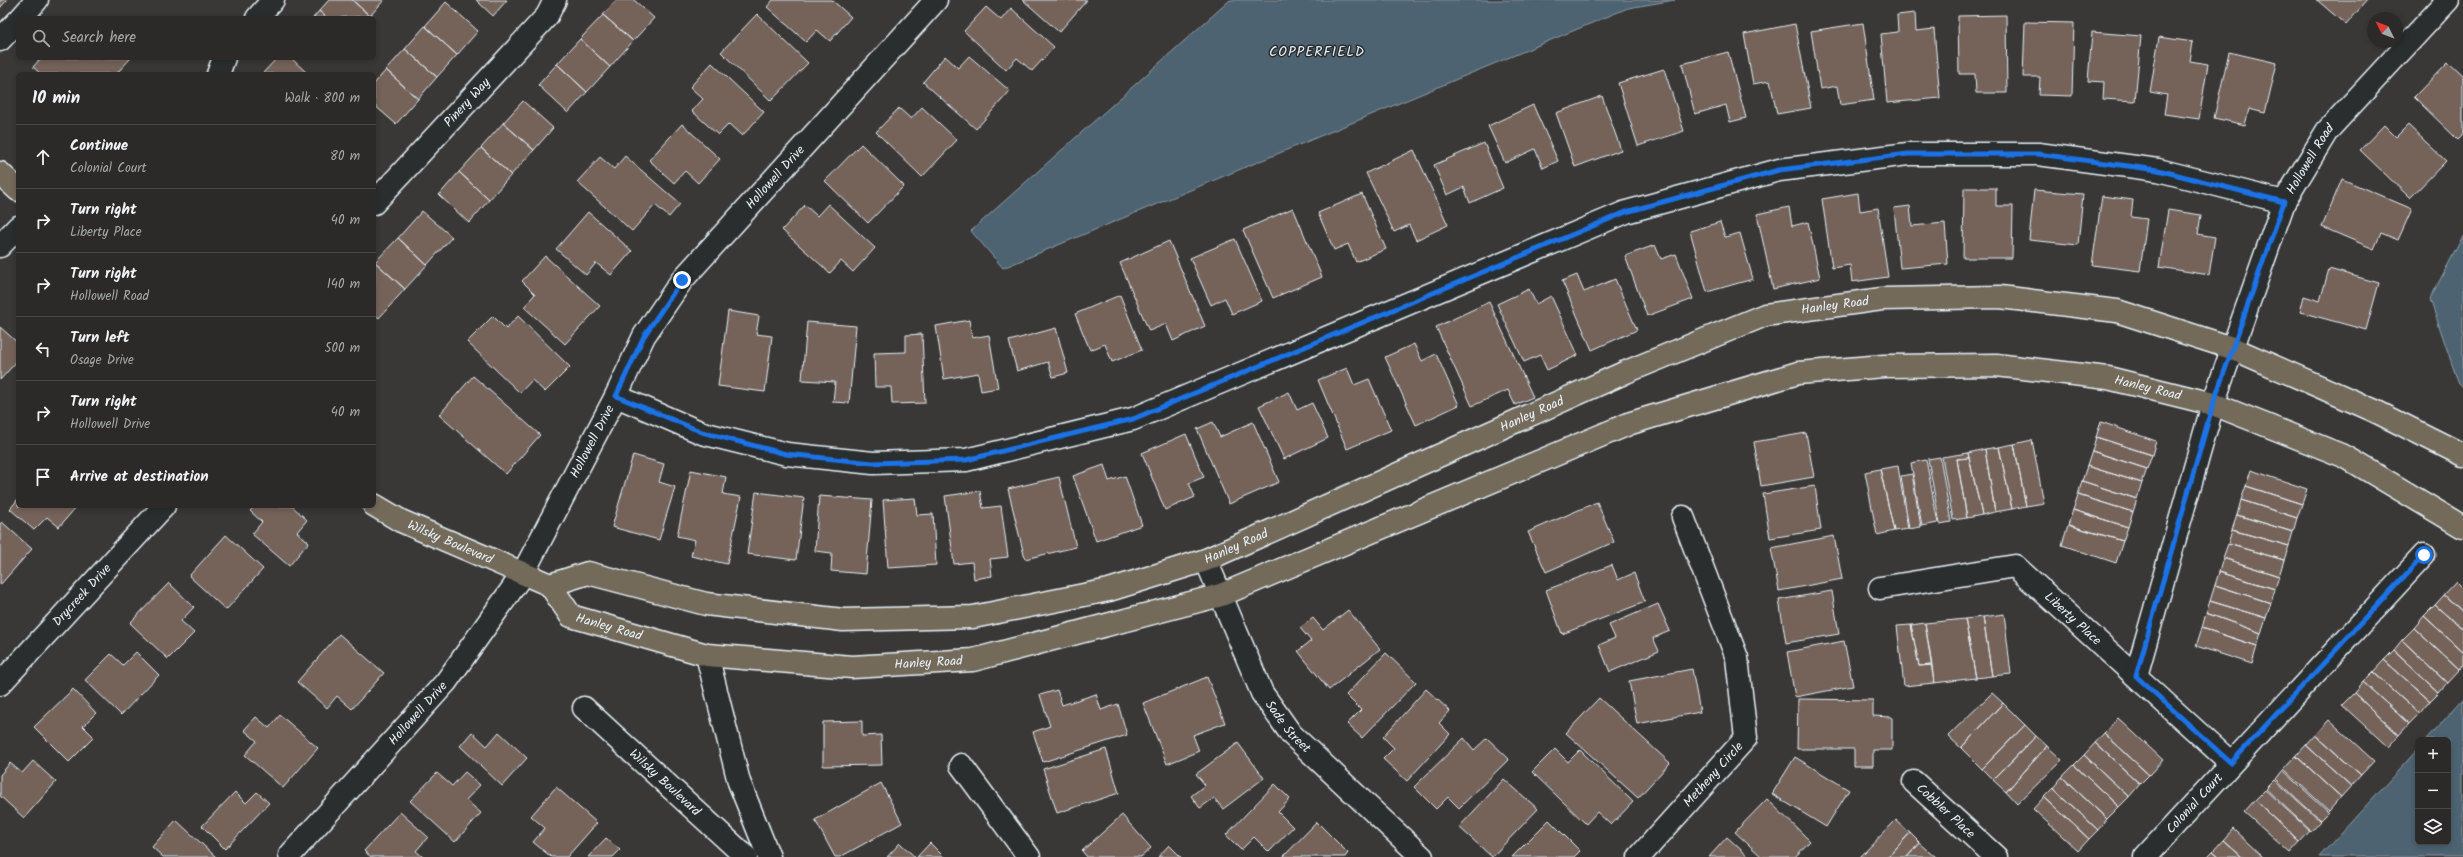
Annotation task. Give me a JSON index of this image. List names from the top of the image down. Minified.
{"streets":{"main road":["Hanley Road","Wilsky Boulevard"],"street":["Pinery Way","Hollowell Road","Hollowell Drive","Drycreek Drive","Liberty Place","Sade Street","Metheny Circle","Colonial Court","Cobbler Place"]},"crossings":[["Hollowell Road","Hanley Road"],["Hollowell Road","Liberty Place"],["Hollowell Drive","Wilsky Boulevard"],["Hanley Road","Wilsky Boulevard"],["Hanley Road","Sade Street"],["Liberty Place","Colonial Court"]],"districts":["COPPERFIELD"],"north":"top left","page":{"search":"Search here","heading":["10 min","Walk · 800 m"],"list":[["Continue","Colonial Court","80 m"],["Turn right","Liberty Place","40 m"],["Turn right","Hollowell Road","140 m"],["Turn left","Osage Drive","500 m"],["Turn right","Hollowell Drive","40 m"],"Arrive at destination"],"map_buttons":["+","−"]}}
